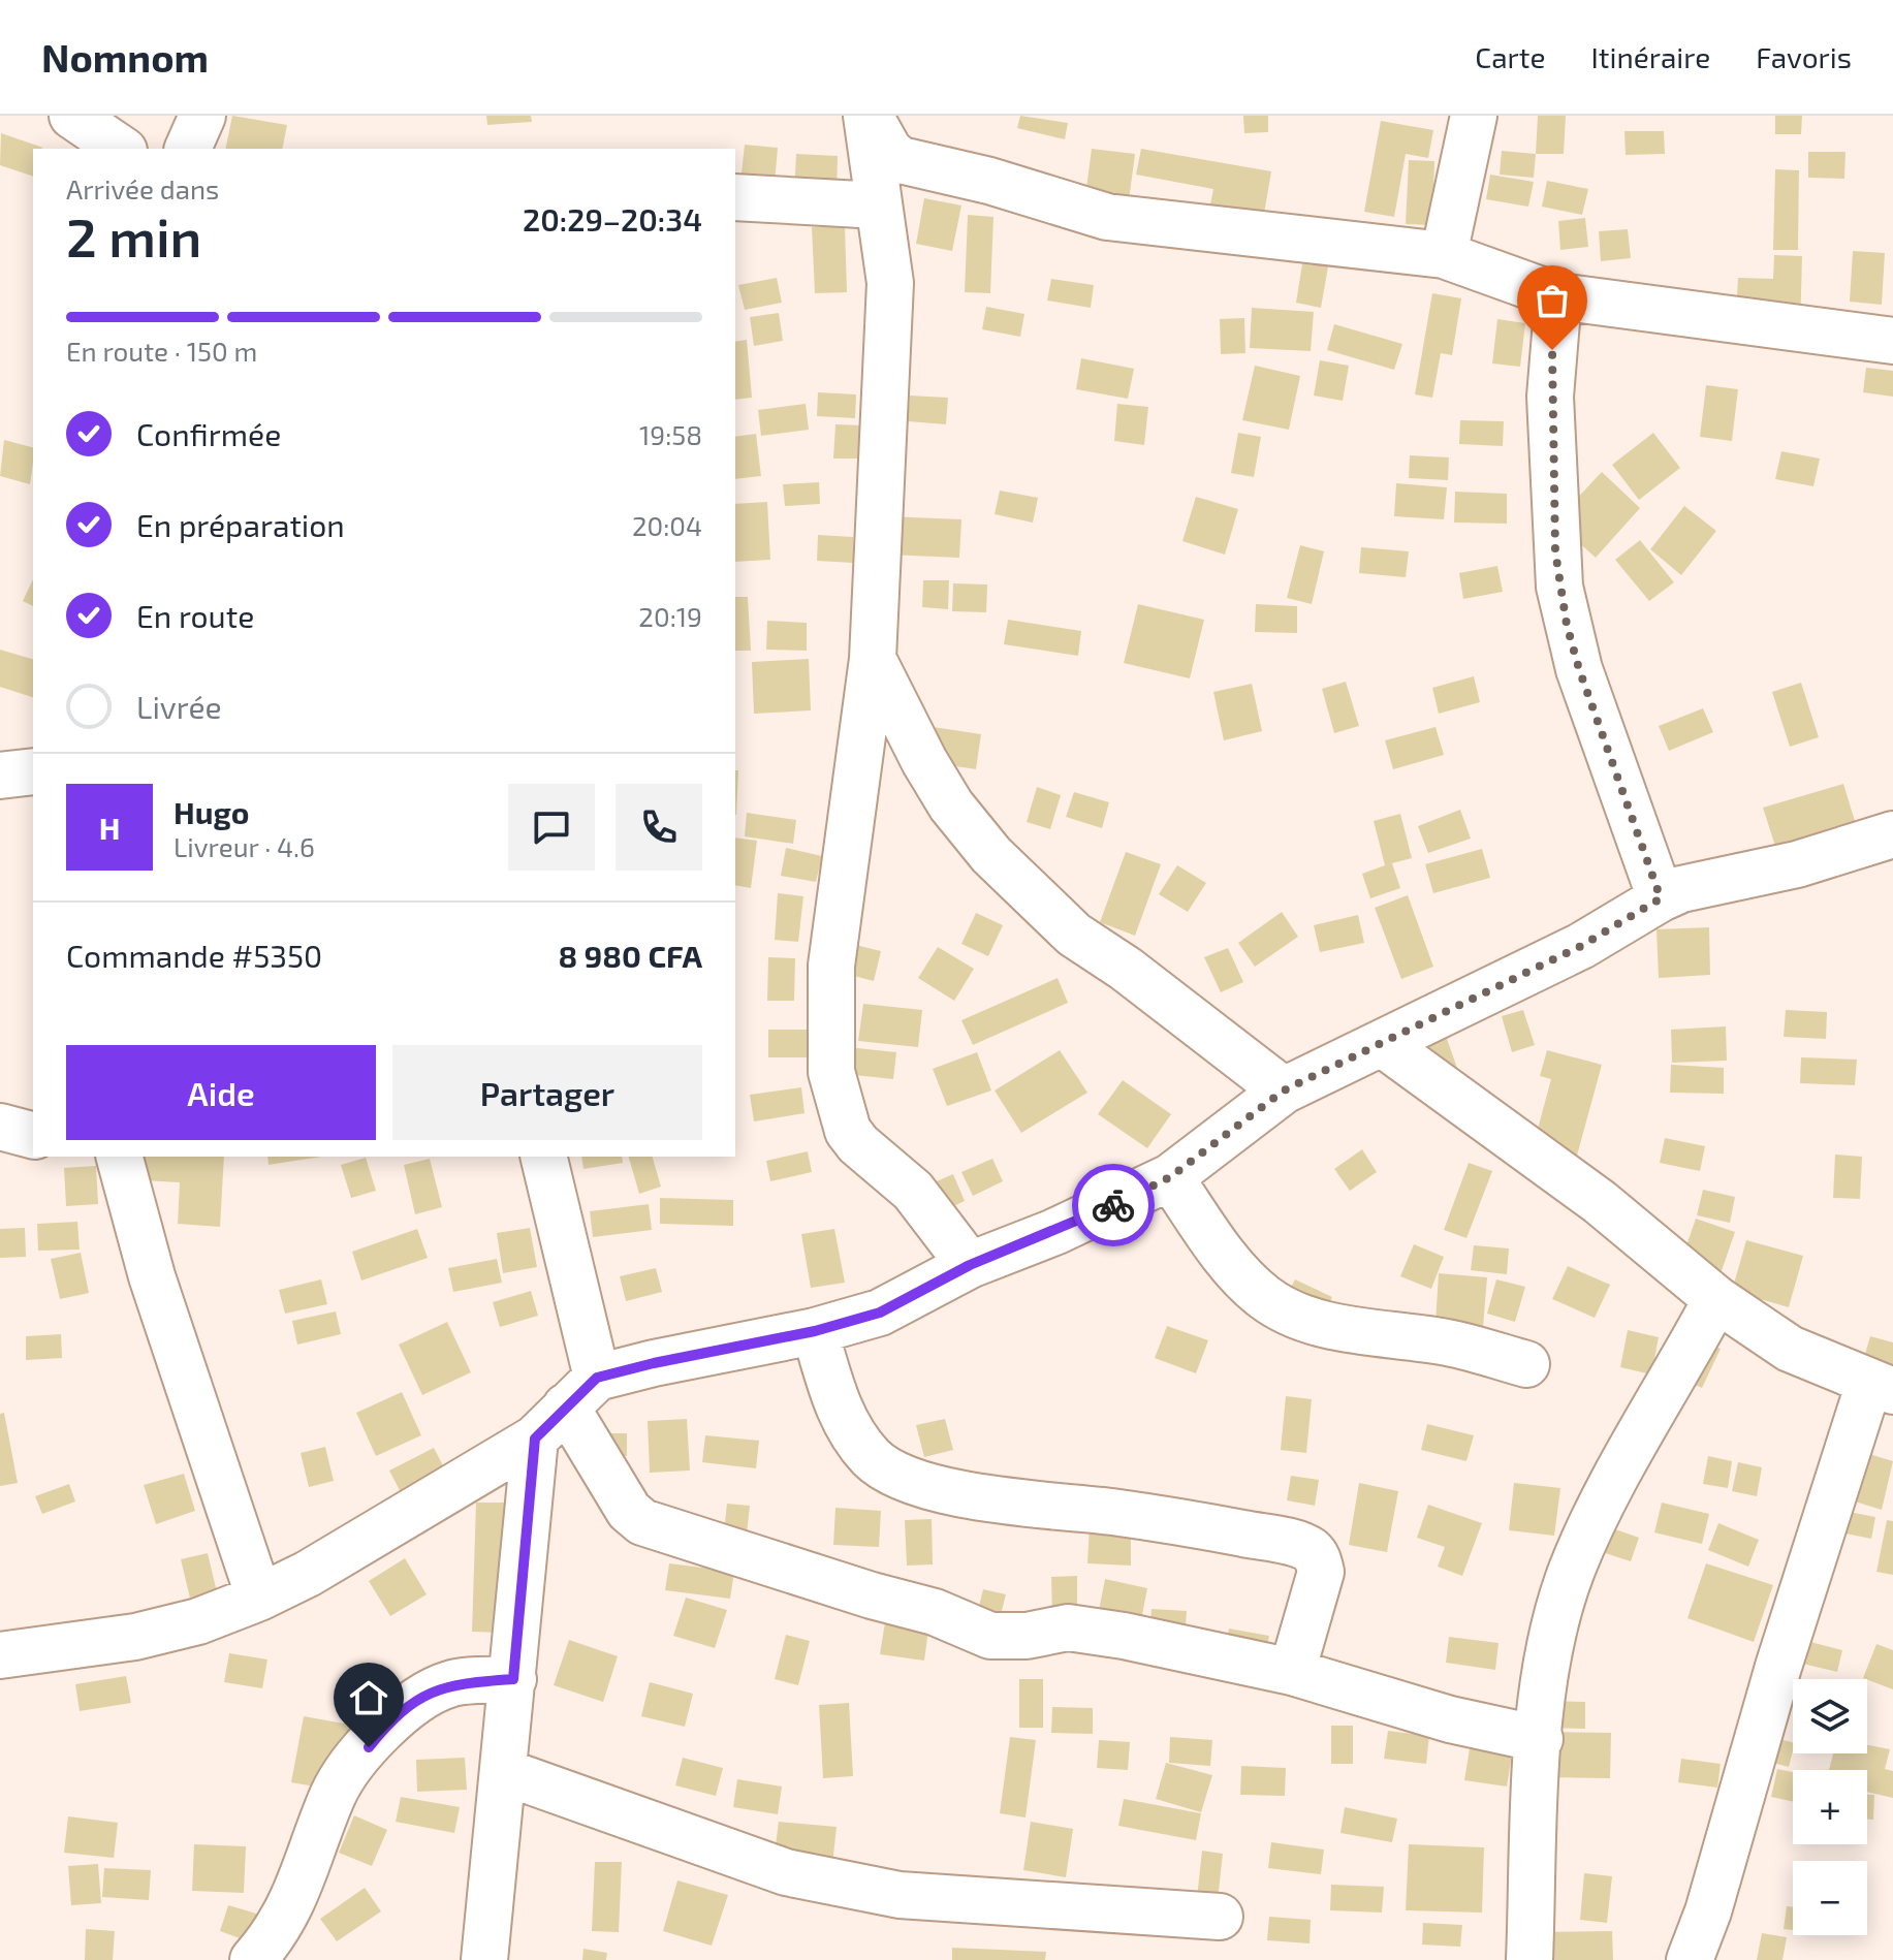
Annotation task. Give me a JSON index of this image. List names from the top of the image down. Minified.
{"page":{"header":"Nomnom","nav":["Carte","Itinéraire","Favoris"],"heading":["2 min","Arrivée dans","20:29–20:34"],"panel":["Hugo","Livreur · 4.6","Commande #5350","8 980 CFA"],"bar":"En route · 150 m","list":[["Confirmée","19:58"],["En préparation","20:04"],["En route","20:19"],"Livrée"],"round":"H","buttons":["Aide","Partager"],"map_buttons":["+","−"]}}
